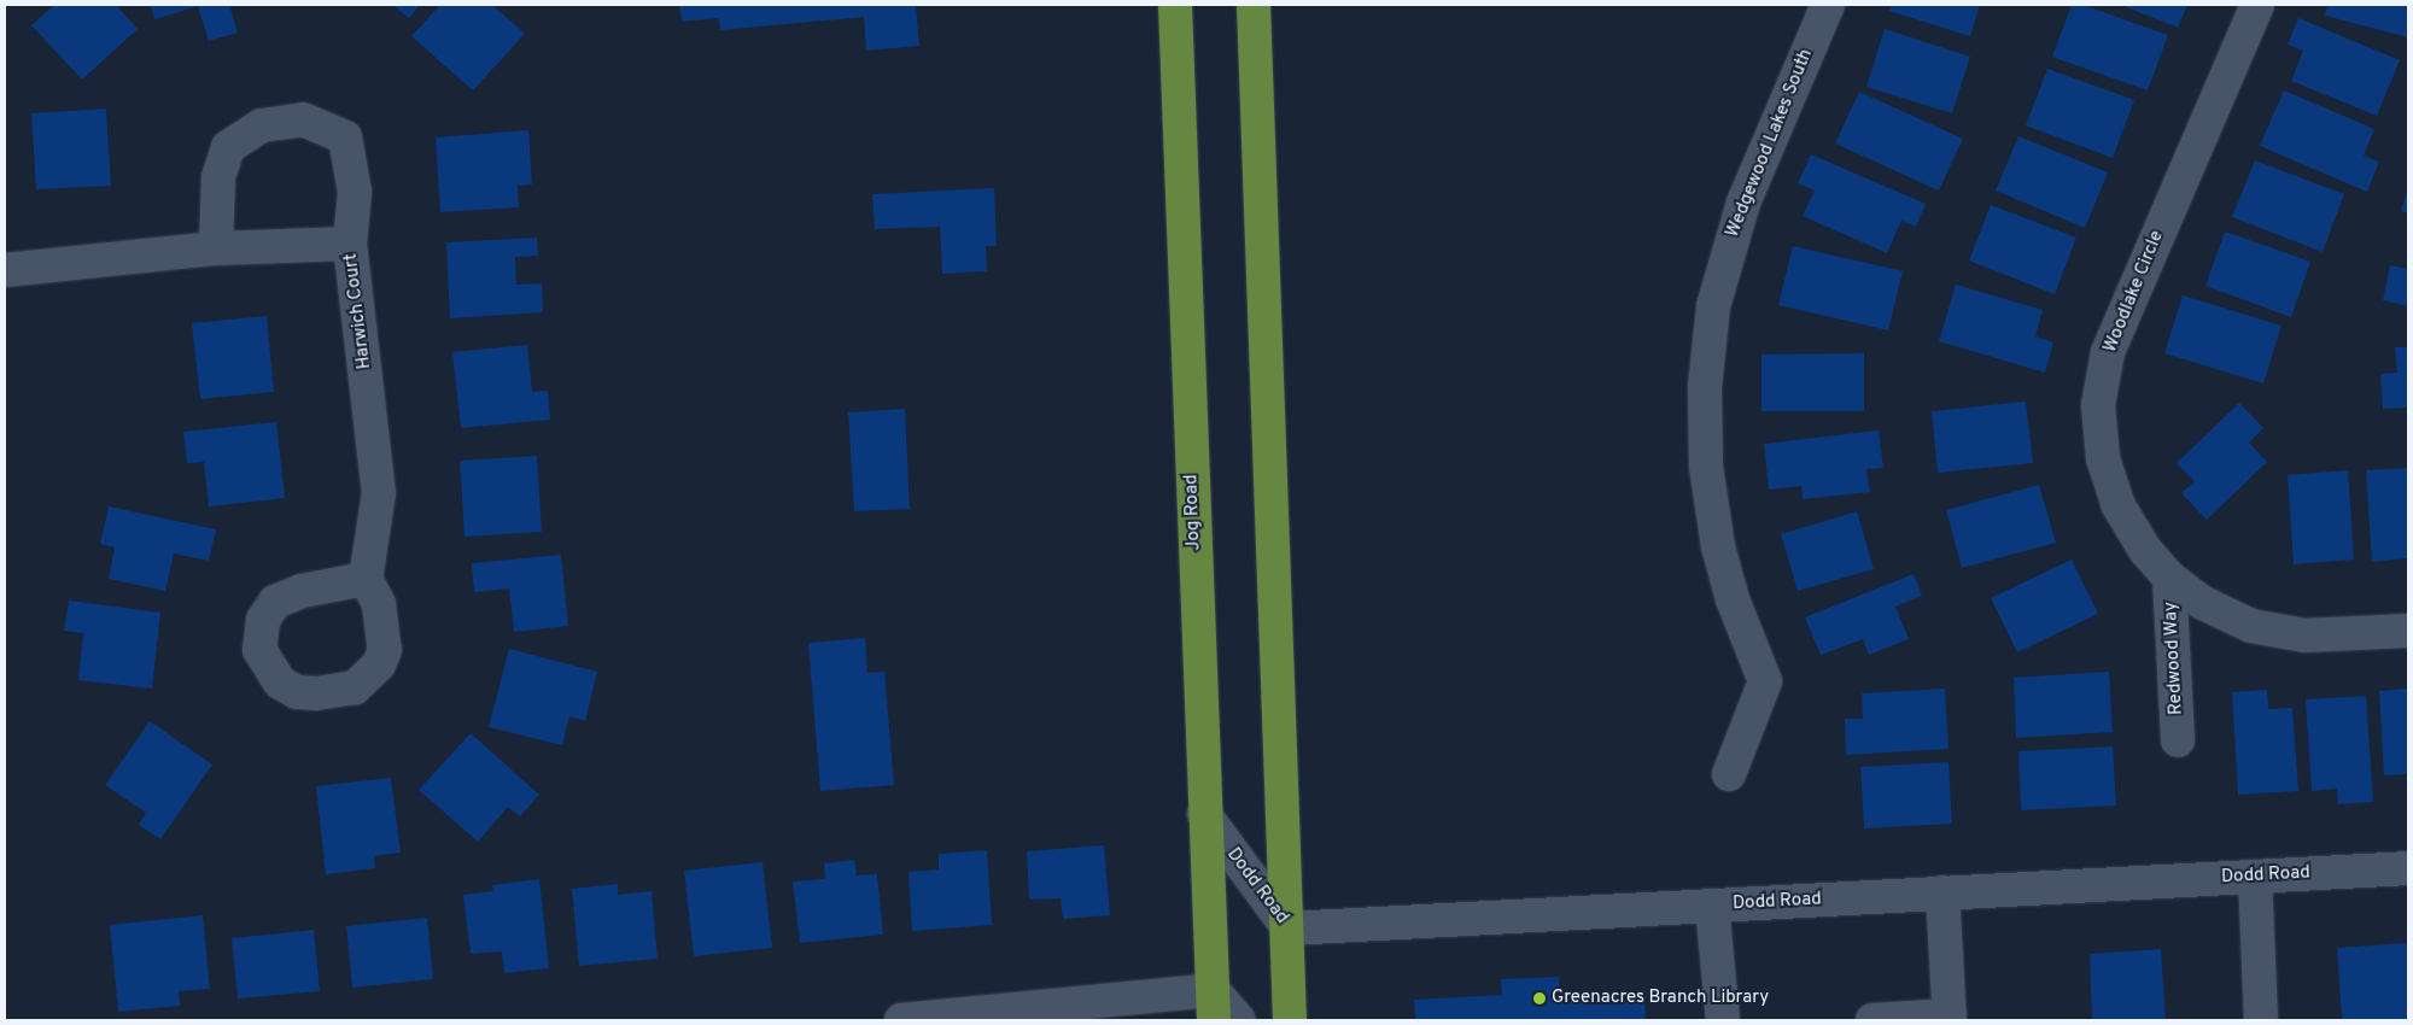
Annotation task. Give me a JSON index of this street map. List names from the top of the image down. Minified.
{"streets":{"main road":["Jog Road"],"street":["Wedgewood Lakes South","Woodlake Circle","Harwich Court","Redwood Way","Dodd Road"]},"crossings":[["Woodlake Circle","Redwood Way"],["Jog Road","Dodd Road"]],"places":["Greenacres Branch Library"]}
